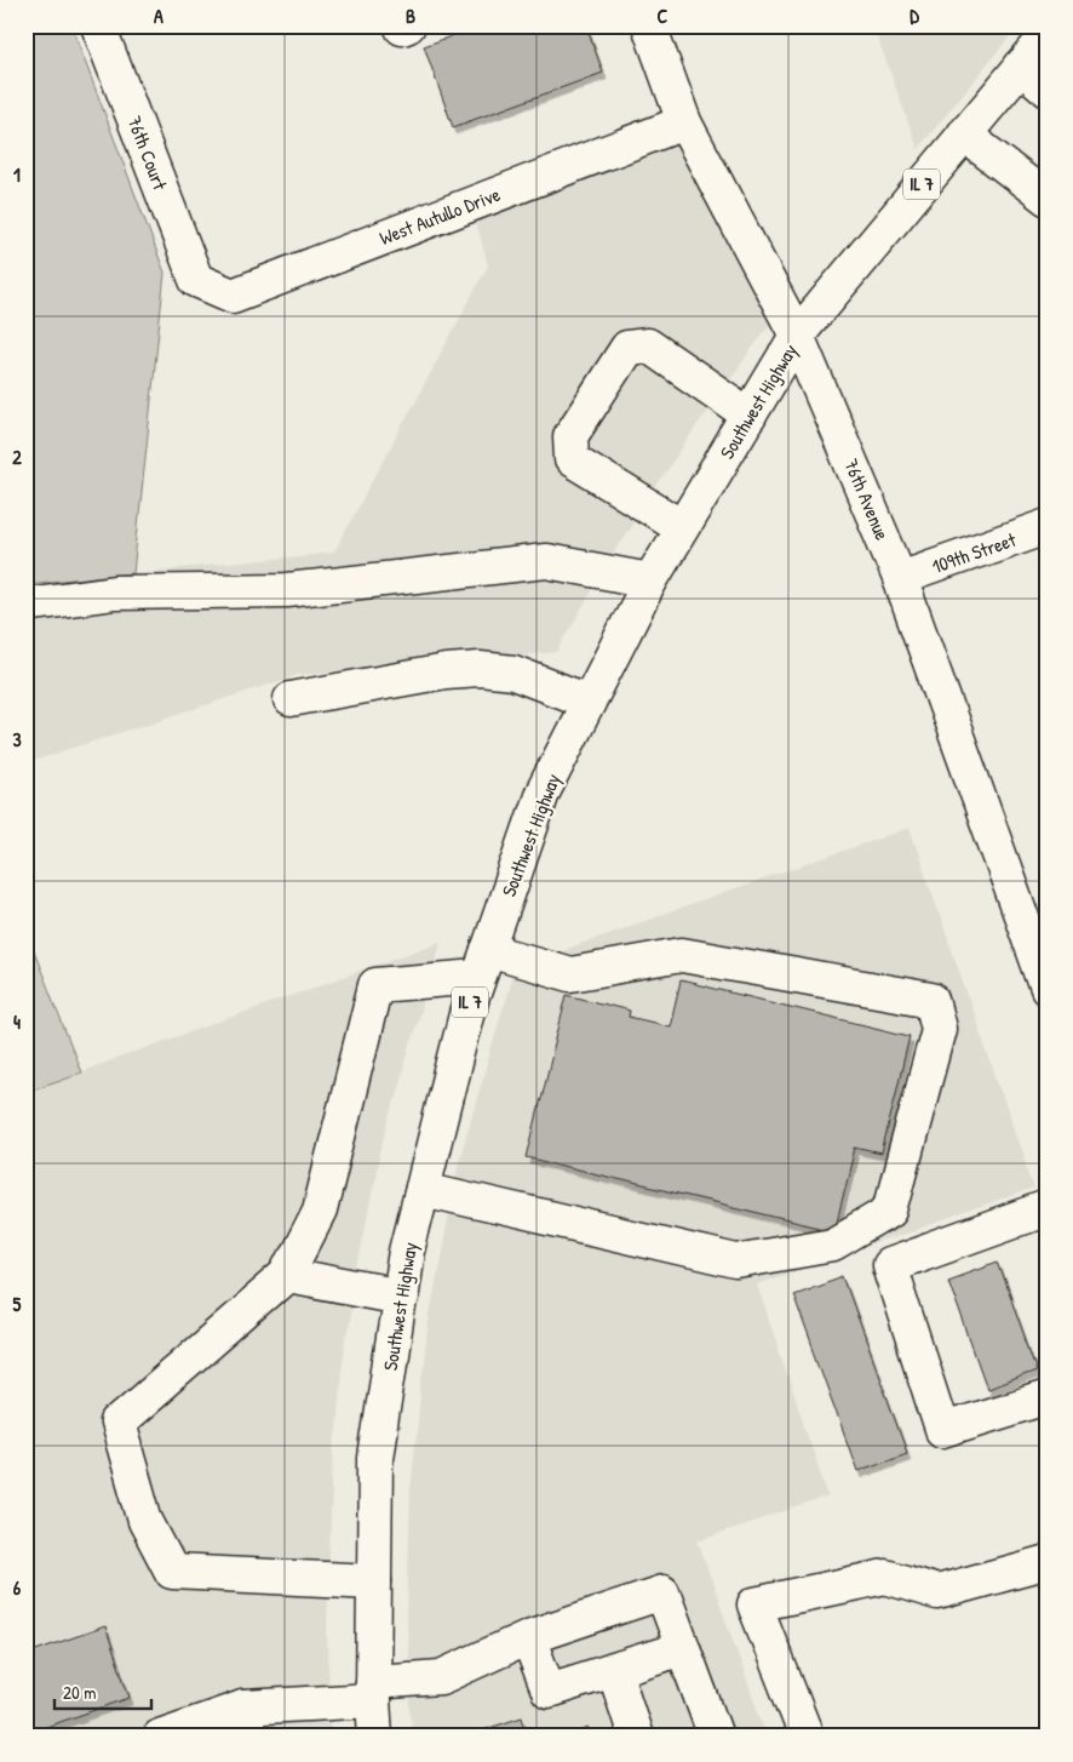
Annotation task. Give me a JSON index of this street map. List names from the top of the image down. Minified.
{"streets":{"street":["76th Court","IL 7","West Autullo Drive","Southwest Highway","76th Avenue","109th Street"]},"crossings":[["76th Court","West Autullo Drive"],["West Autullo Drive","76th Avenue"],["Southwest Highway","76th Avenue"],["76th Avenue","109th Street"]],"scale_bar":"20 m","grid":{"columns":["A","B","C","D"],"rows":["1","2","3","4","5","6"]}}
